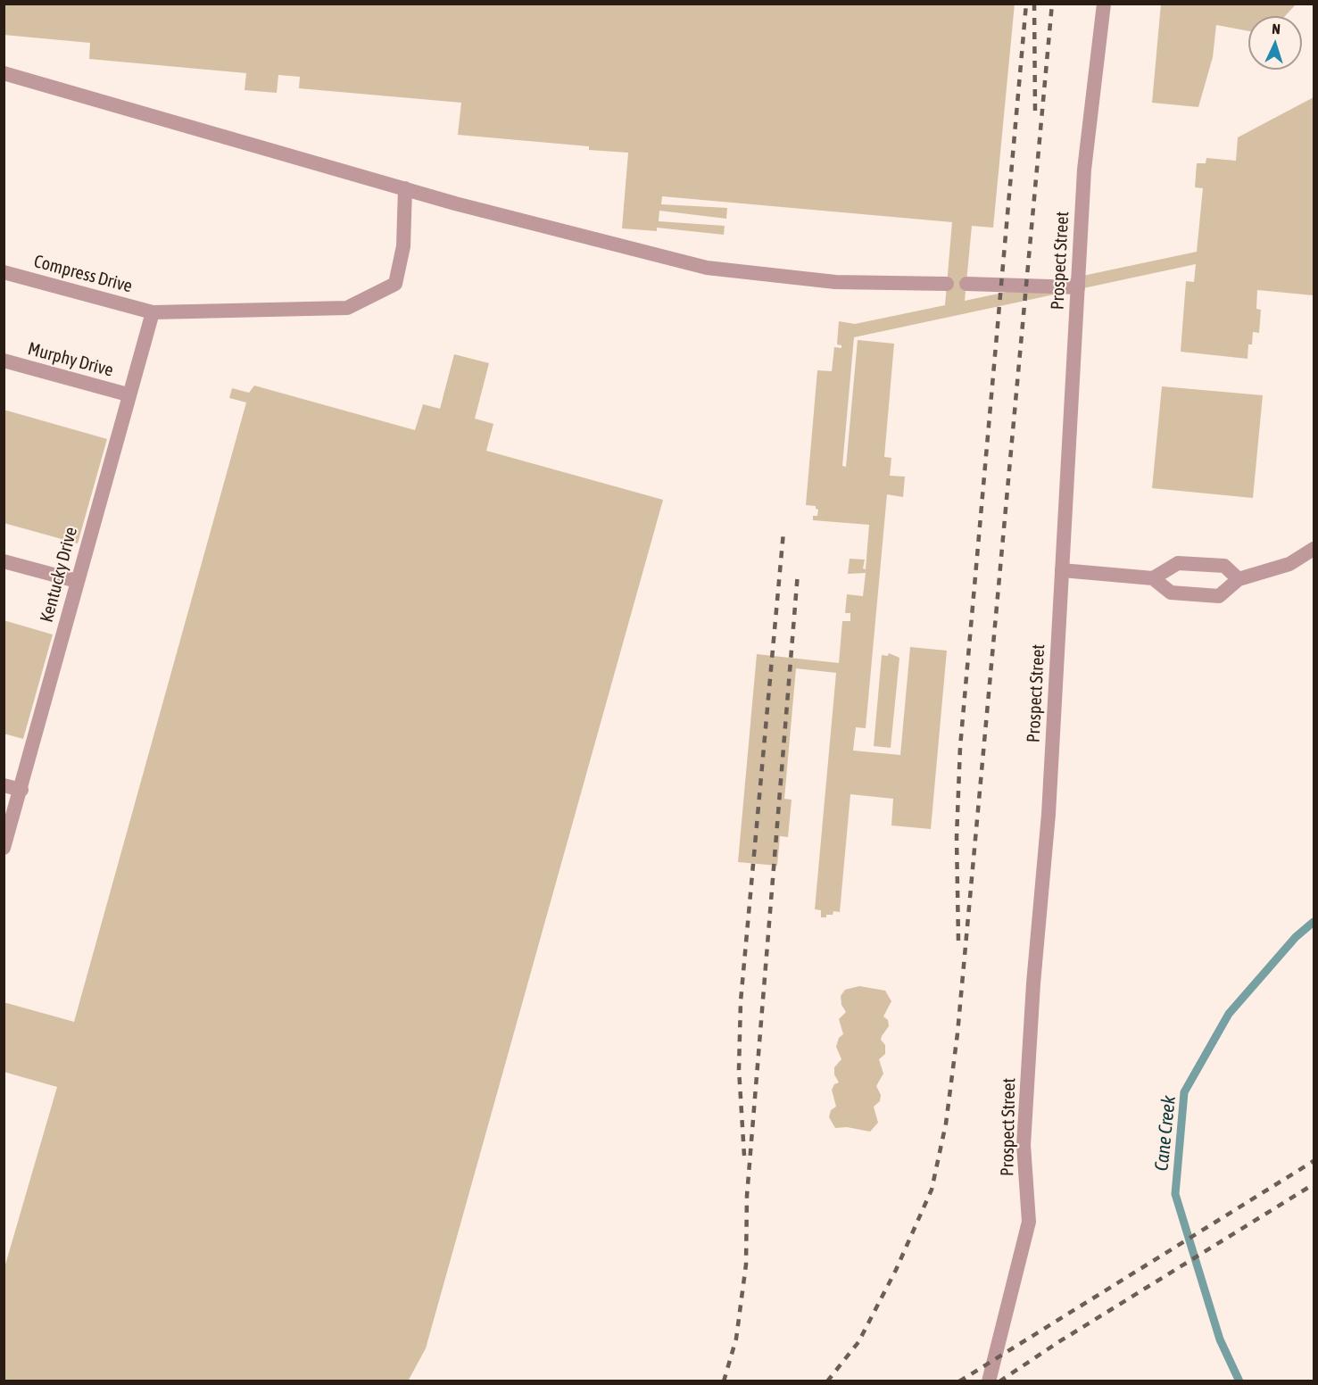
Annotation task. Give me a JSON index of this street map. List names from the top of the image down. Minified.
{"streets":{"street":["Prospect Street","Compress Drive","Murphy Drive","Kentucky Drive"]},"crossings":[["Compress Drive","Kentucky Drive"],["Murphy Drive","Kentucky Drive"]],"water":["Cane Creek"],"north":"top"}
